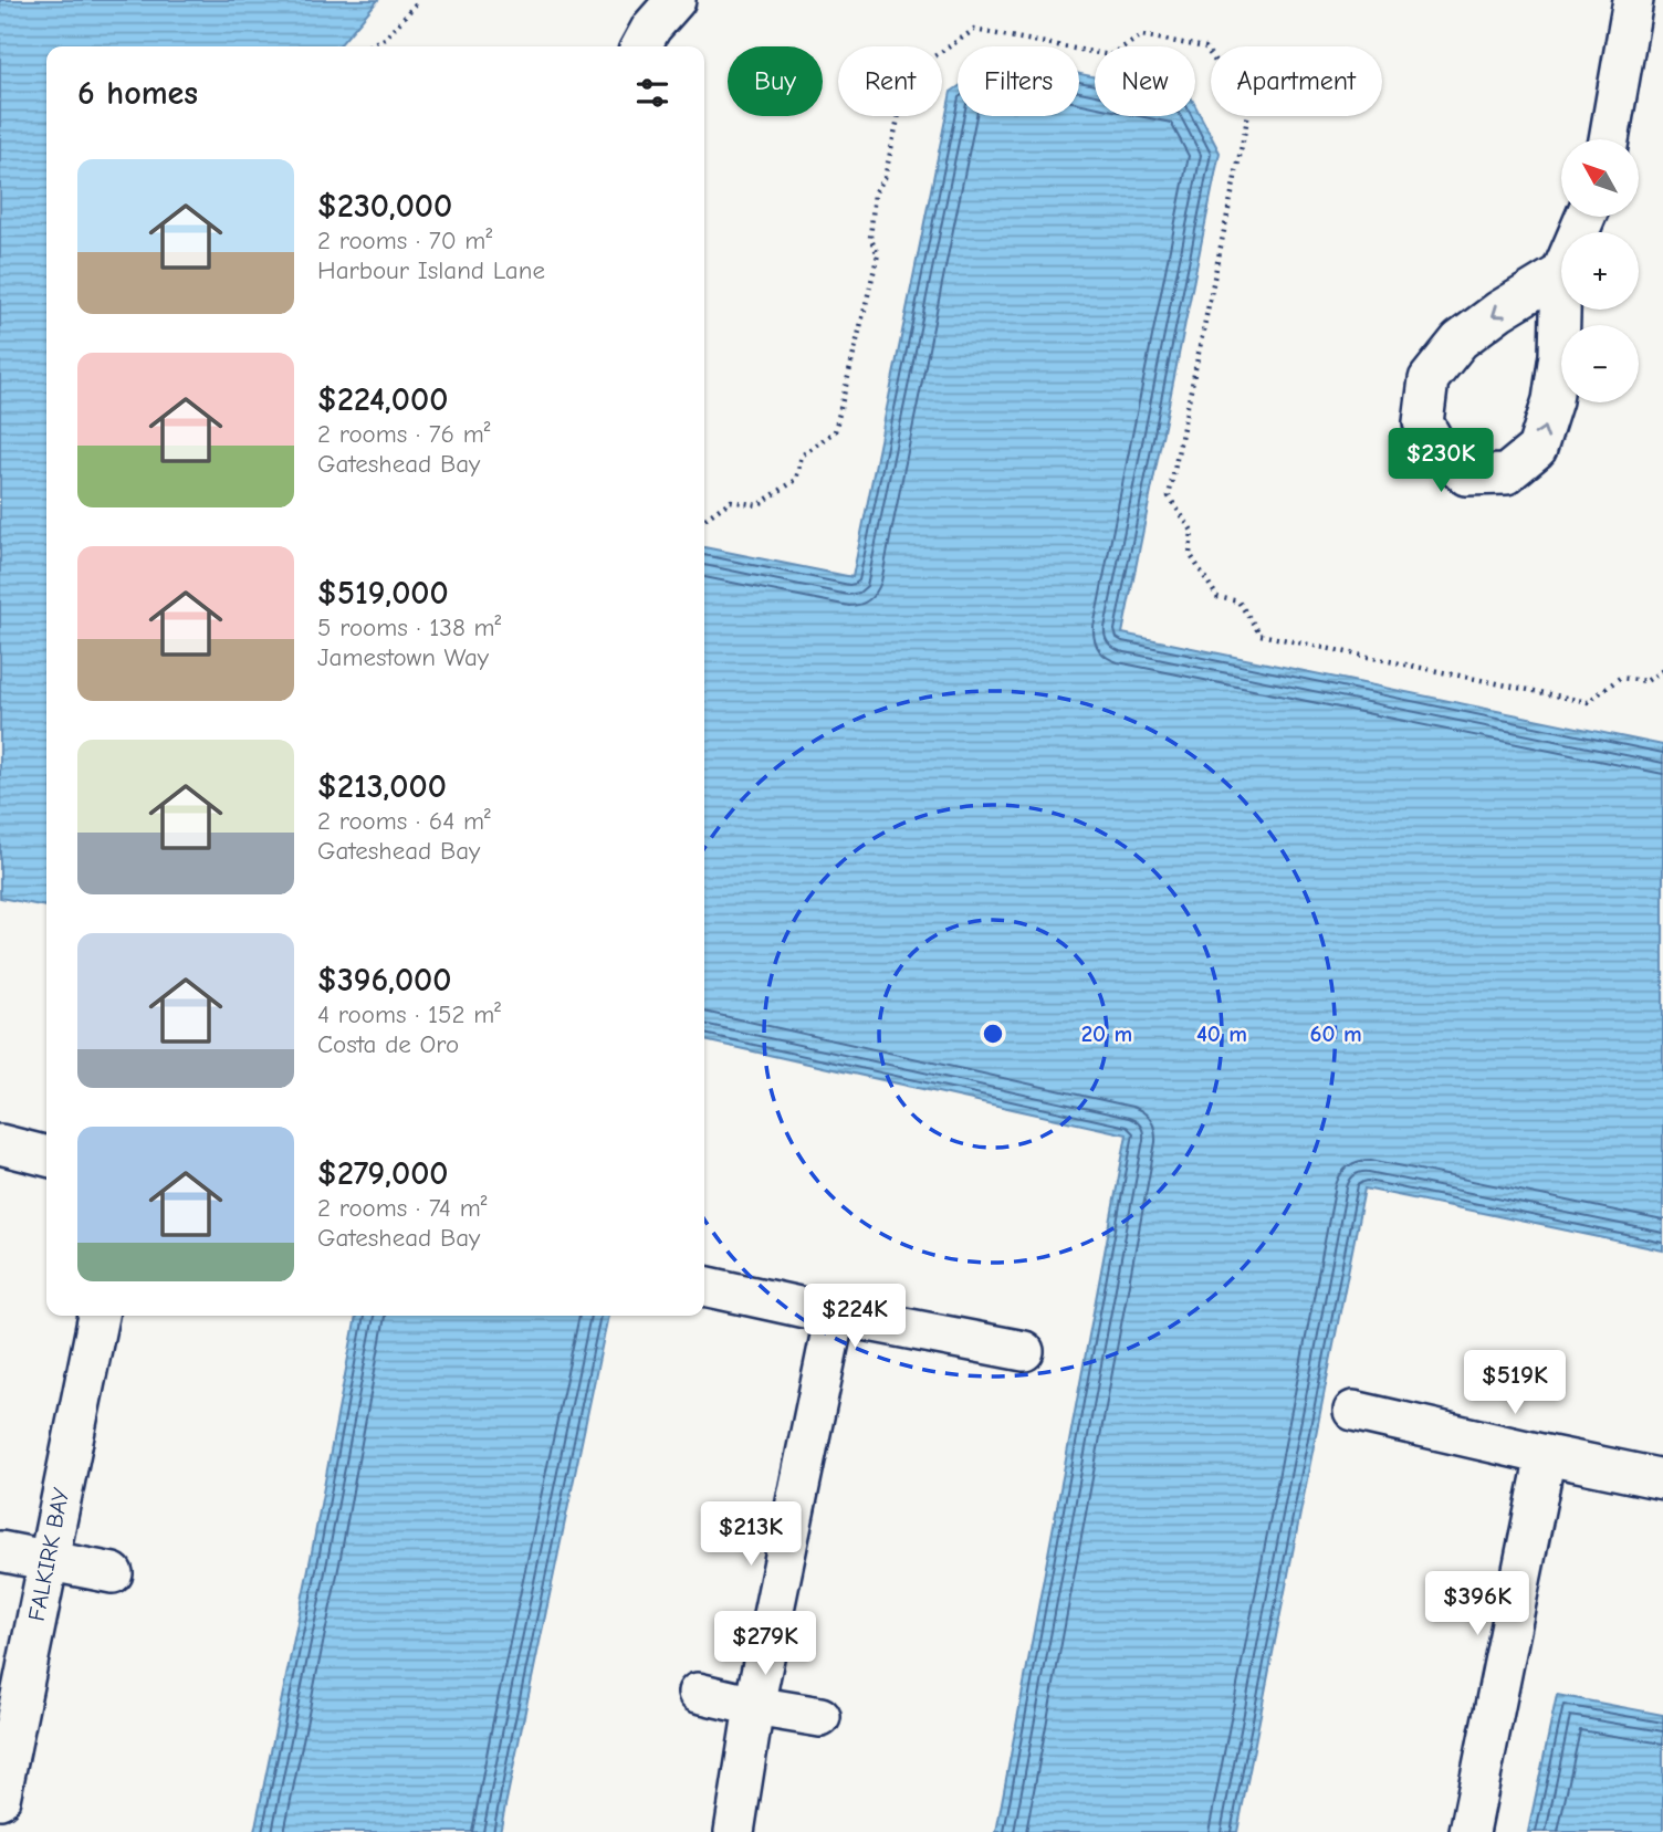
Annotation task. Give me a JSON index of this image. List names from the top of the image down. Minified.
{"streets":{"street":["FALKIRK BAY"]},"north":"top left","page":{"chip":["Buy","Rent","Filters","New","Apartment"],"heading":"6 homes","map_buttons":["+","−"],"list":[{"name":"$230,000","note":"2 rooms · 70 m² · Harbour Island Lane"},{"name":"$224,000","note":"2 rooms · 76 m² · Gateshead Bay"},{"name":"$519,000","note":"5 rooms · 138 m² · Jamestown Way"},{"name":"$213,000","note":"2 rooms · 64 m² · Gateshead Bay"},{"name":"$396,000","note":"4 rooms · 152 m² · Costa de Oro"},{"name":"$279,000","note":"2 rooms · 74 m² · Gateshead Bay"}],"price":["$230K","$224K","$519K","$213K","$396K","$279K"]},"rings":["20 m","40 m","60 m"]}
